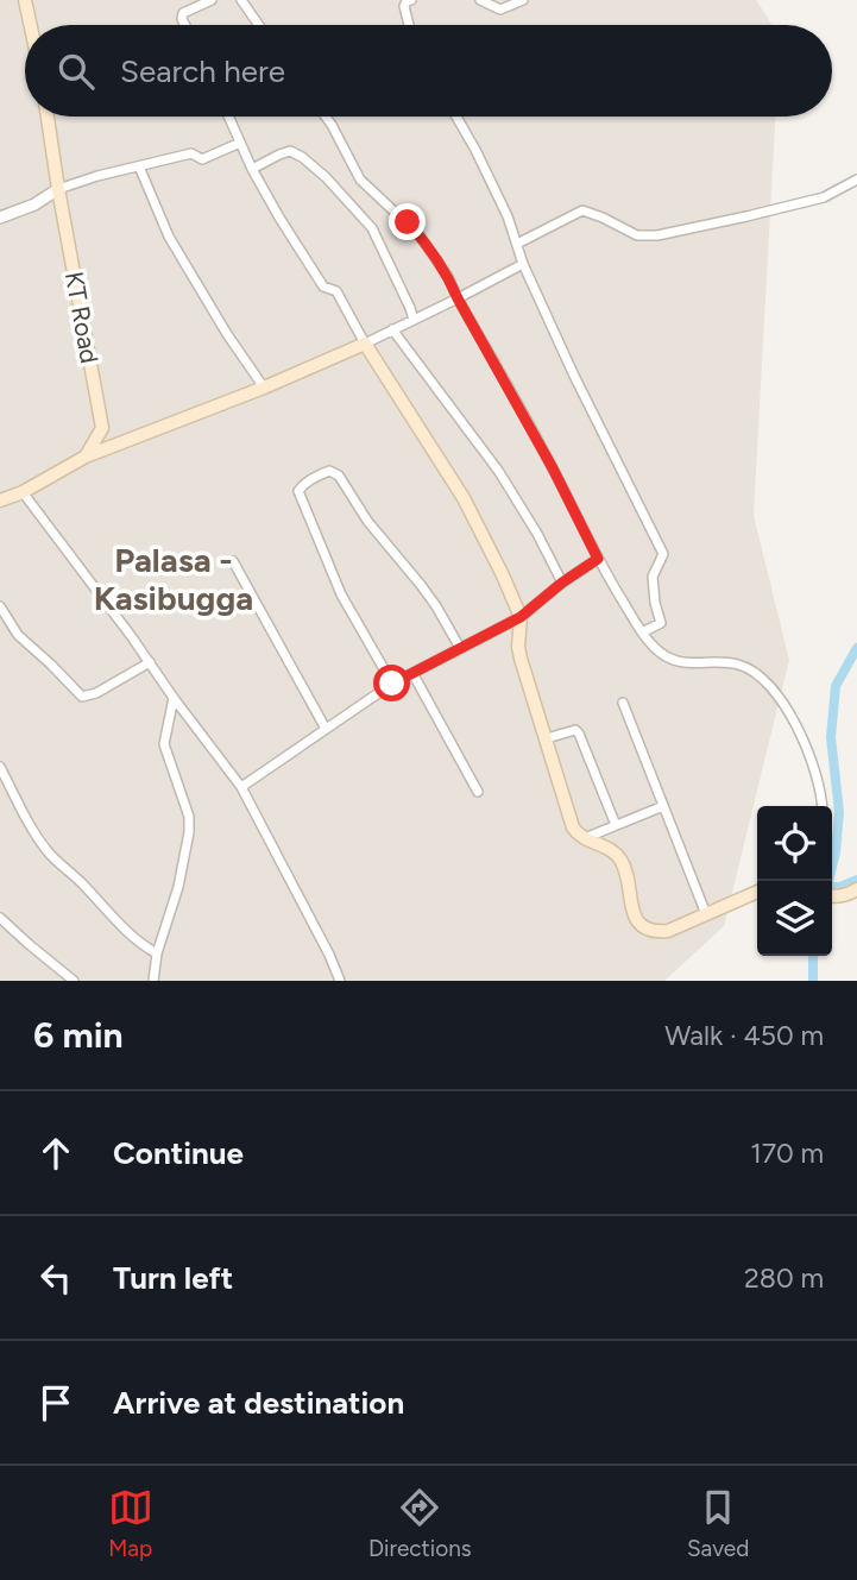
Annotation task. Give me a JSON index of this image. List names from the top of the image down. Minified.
{"streets":{"main road":["KT Road"]},"districts":["Palasa - Kasibugga"],"page":{"search":"Search here","heading":["6 min","Walk · 450 m"],"list":[["Continue","170 m"],["Turn left","280 m"],"Arrive at destination"],"nav":["Map","Directions","Saved"]}}
